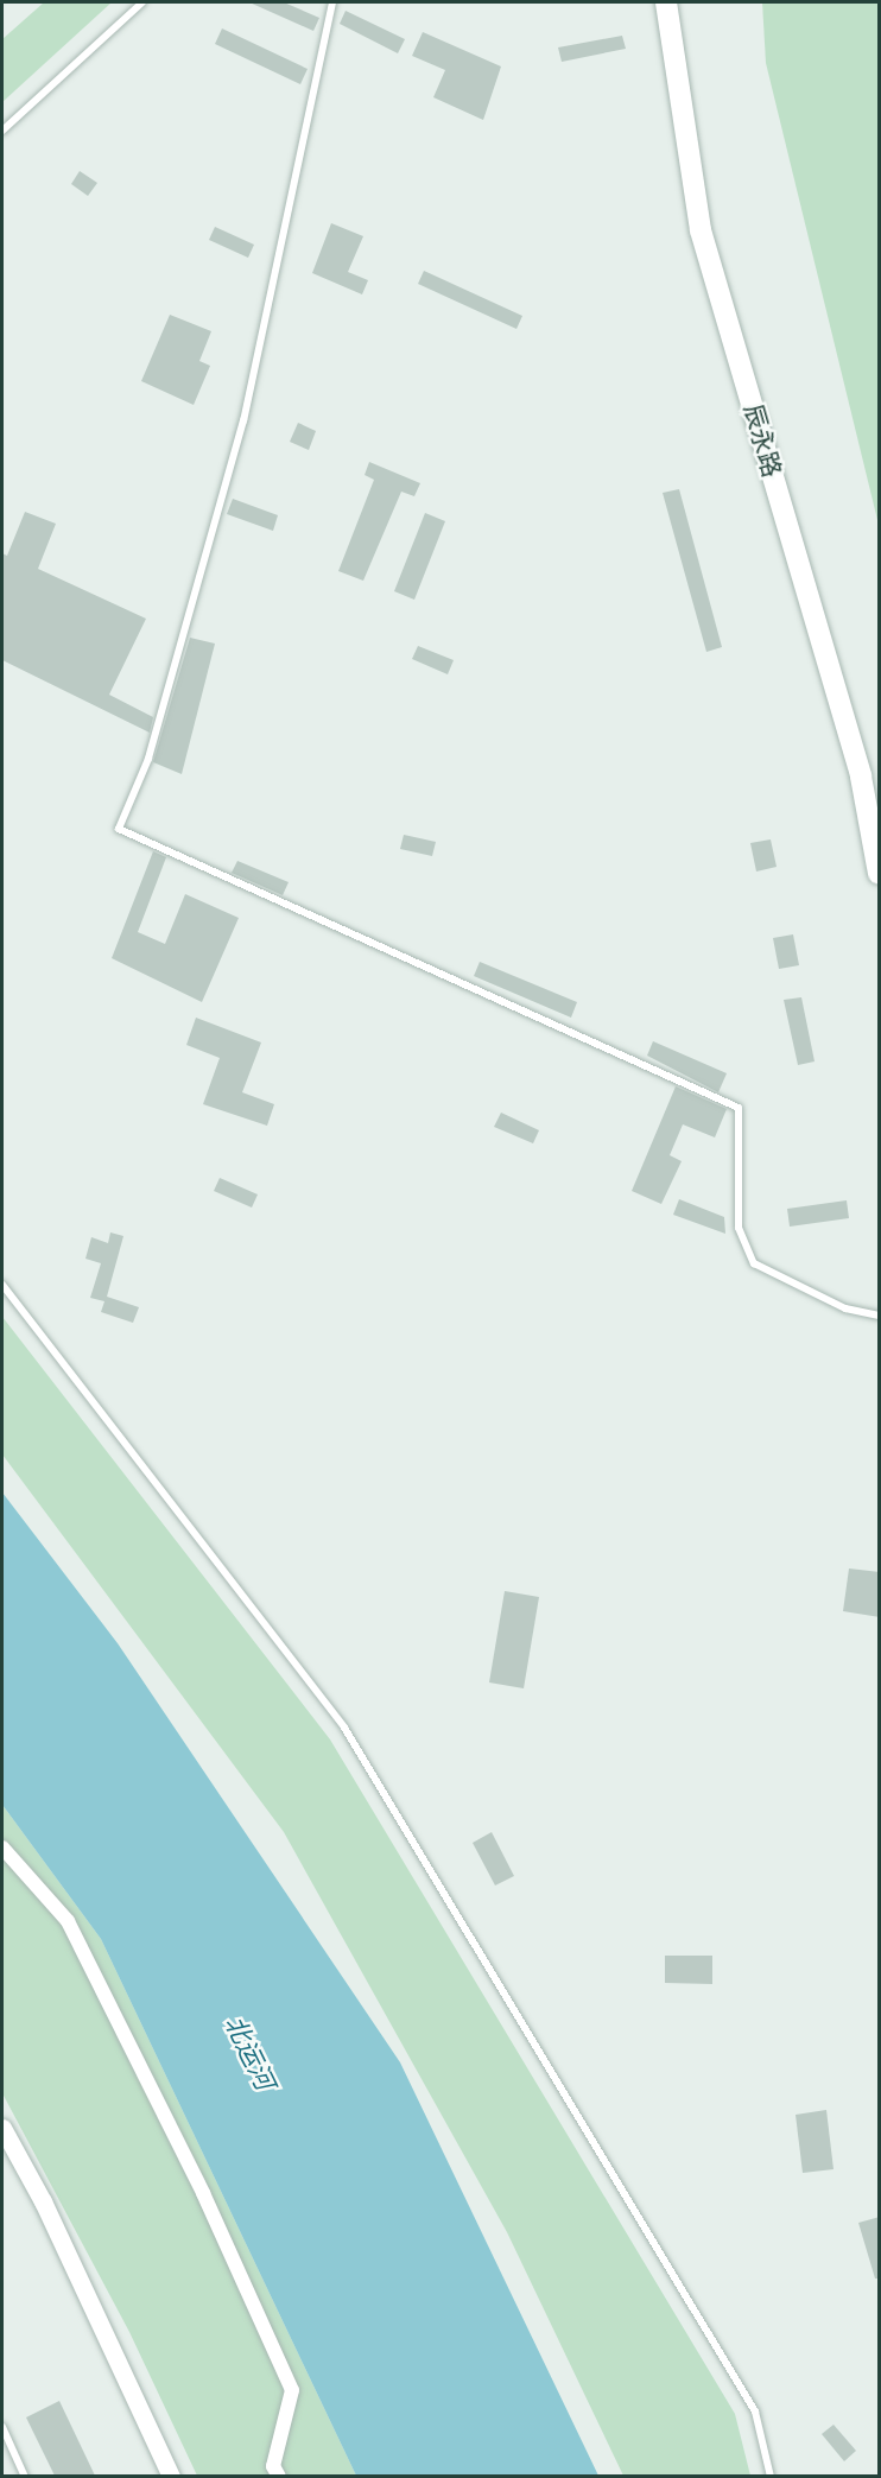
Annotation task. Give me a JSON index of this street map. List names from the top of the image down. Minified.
{"streets":{"main road":["辰永路"]},"water":["北运河"]}
